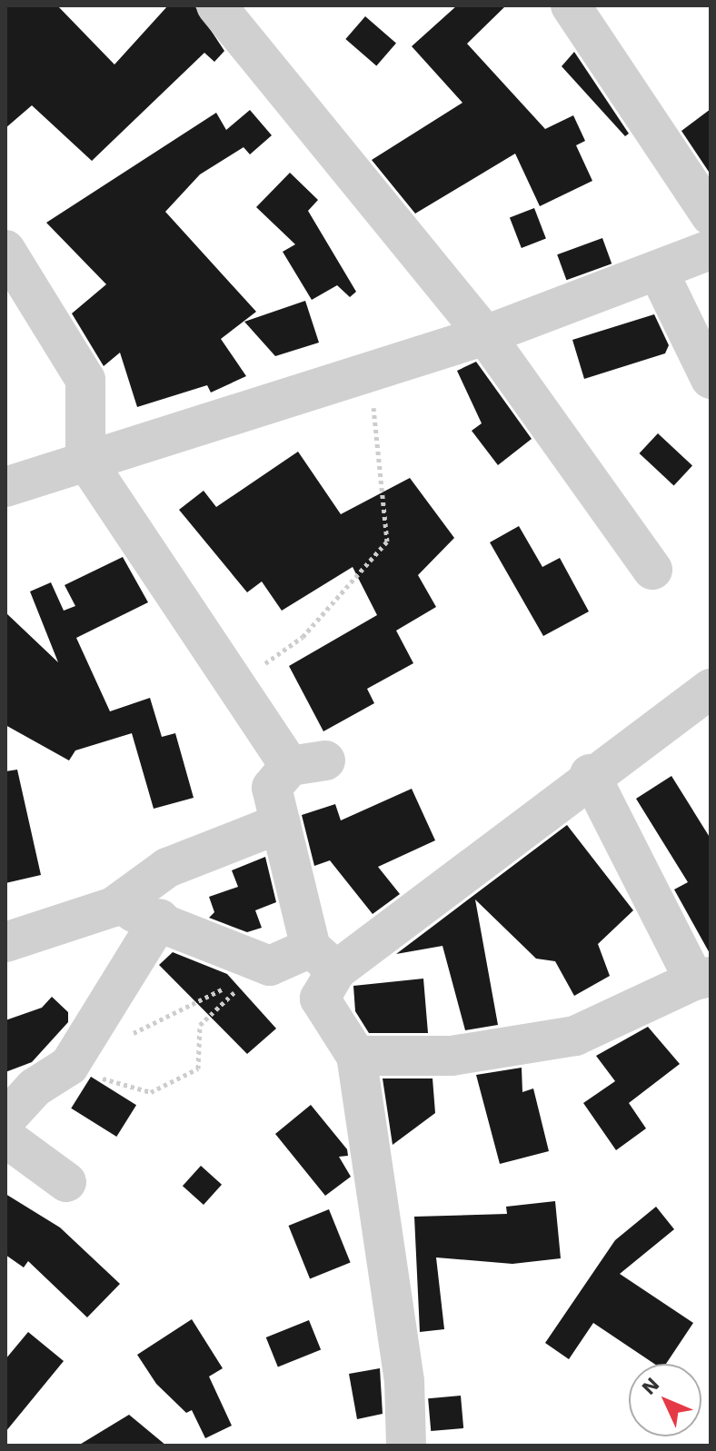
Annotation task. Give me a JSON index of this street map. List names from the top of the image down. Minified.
{"north":"top left"}
